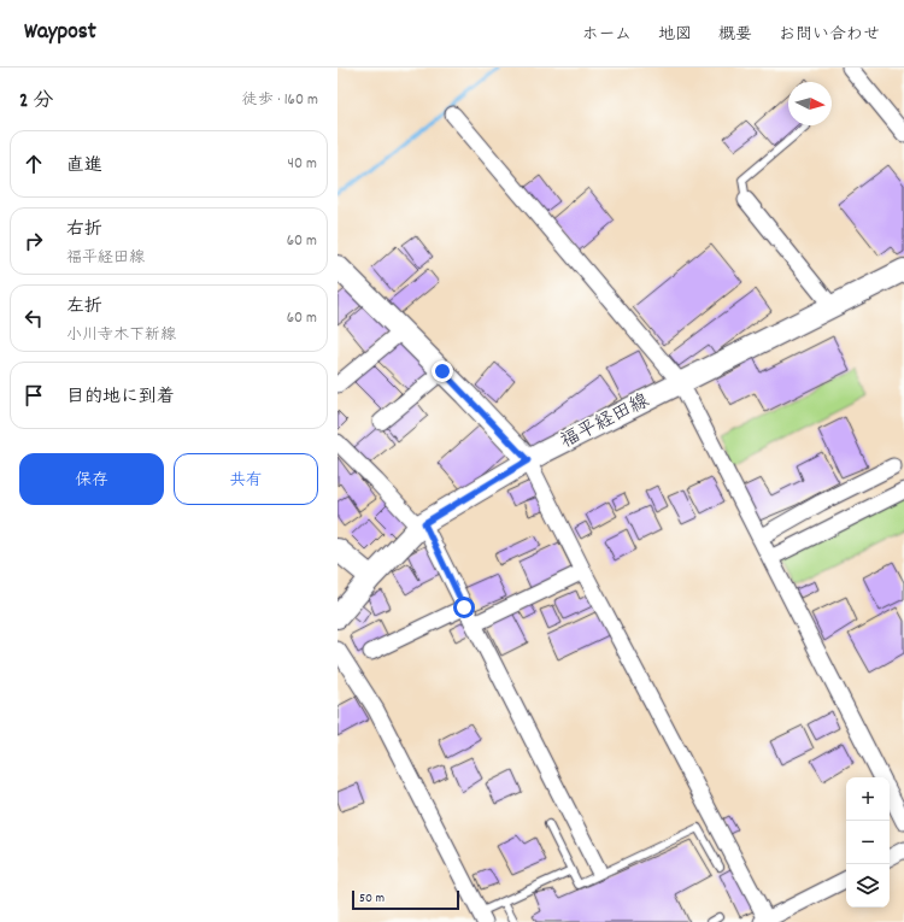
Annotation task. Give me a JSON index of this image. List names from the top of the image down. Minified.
{"streets":{"main road":["福平経田線"]},"scale_bar":"50 m","north":"right","page":{"header":"Waypost","nav":["ホーム","地図","概要","お問い合わせ"],"heading":["2 分","徒歩 · 160 m"],"list":[["直進","40 m"],["右折","福平経田線","60 m"],["左折","小川寺木下新線","60 m"],"目的地に到着"],"buttons":["保存","共有"],"map_buttons":["+","−"],"scale":"50 m"}}
